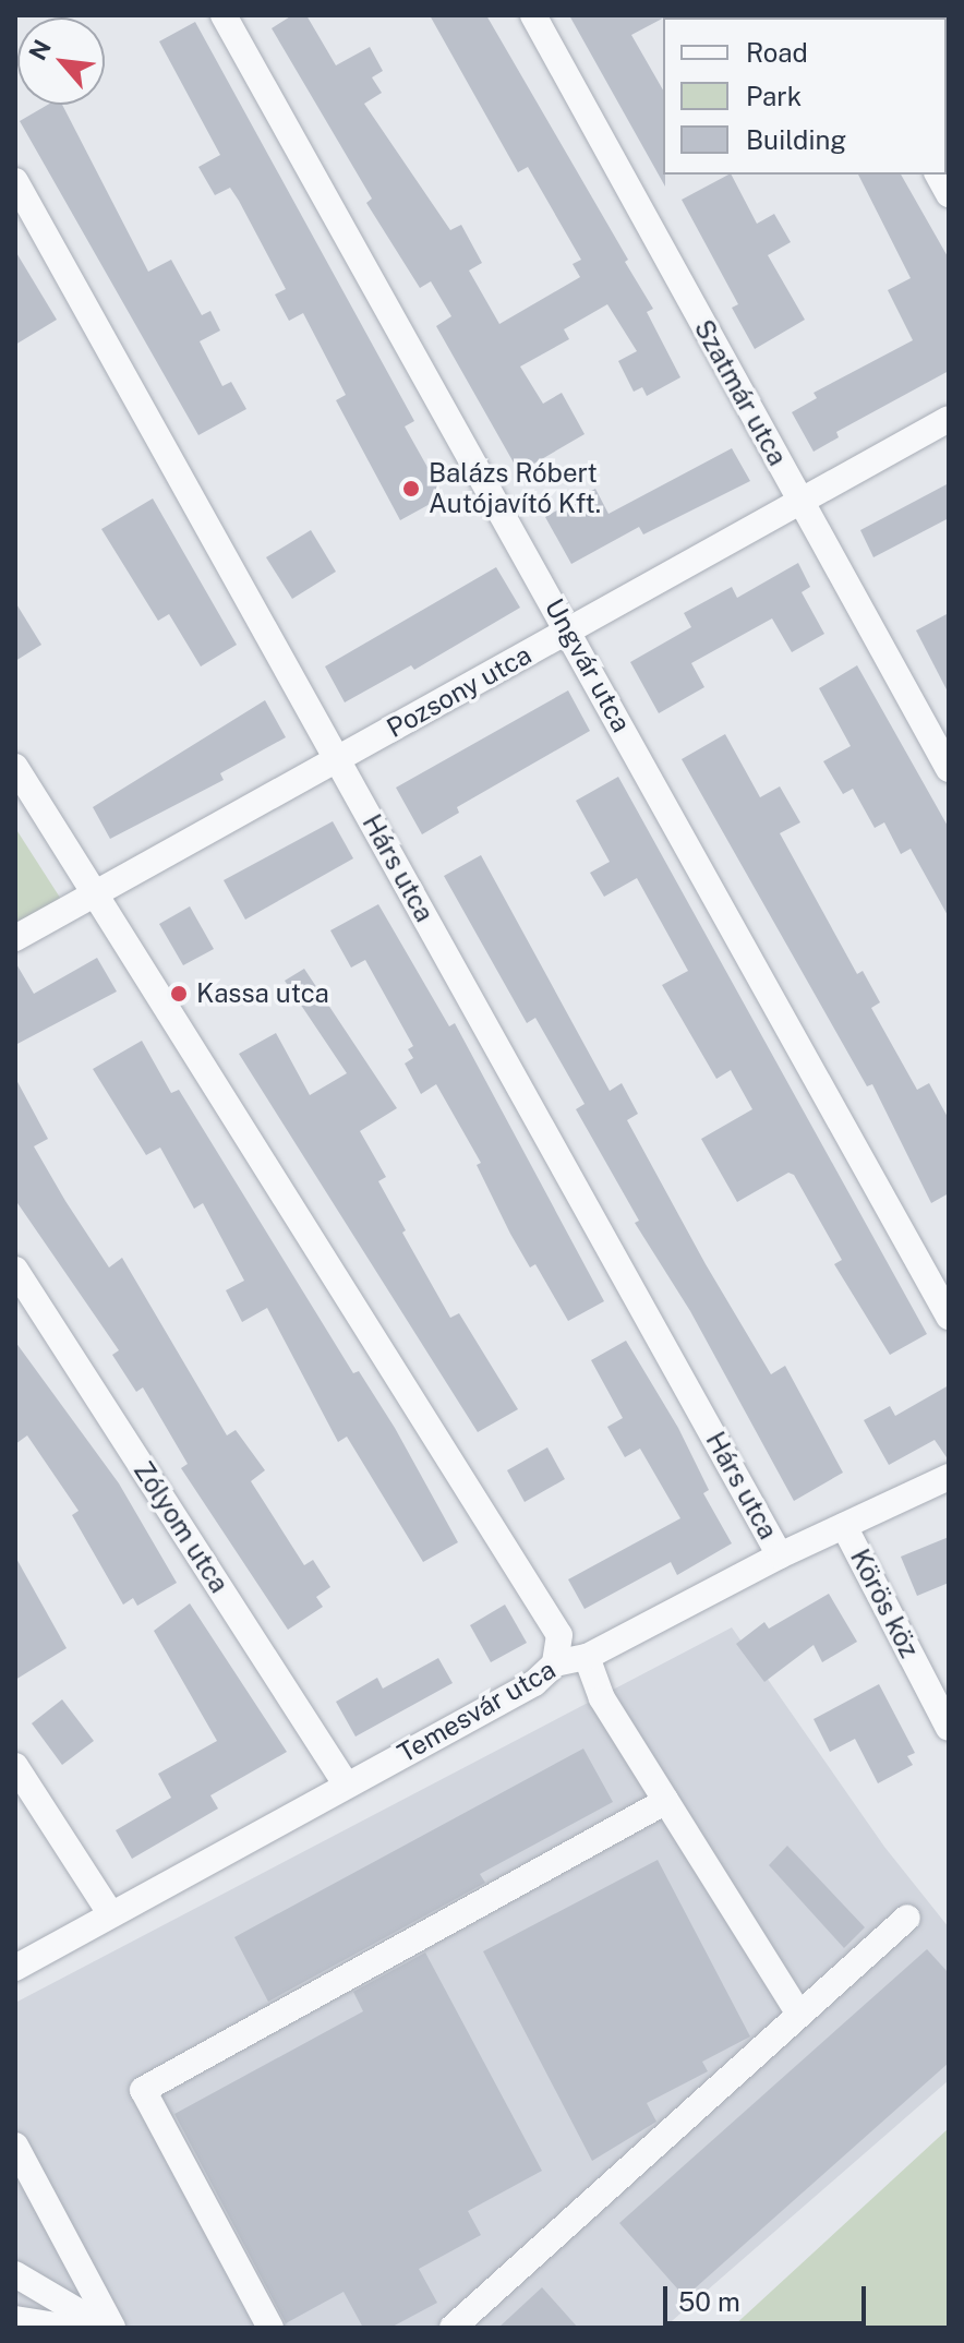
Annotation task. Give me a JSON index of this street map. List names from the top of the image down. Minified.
{"streets":{"street":["Szatmár utca","Ungvár utca","Pozsony utca","Hárs utca","Zólyom utca","Körös köz","Temesvár utca"]},"crossings":[["Szatmár utca","Pozsony utca"],["Ungvár utca","Pozsony utca"],["Pozsony utca","Hárs utca"],["Hárs utca","Temesvár utca"],["Zólyom utca","Temesvár utca"],["Körös köz","Temesvár utca"]],"places":["Balázs Róbert Autójavító Kft.","Kassa utca"],"legend":["Road","Park","Building"],"scale_bar":"50 m","north":"top left"}
